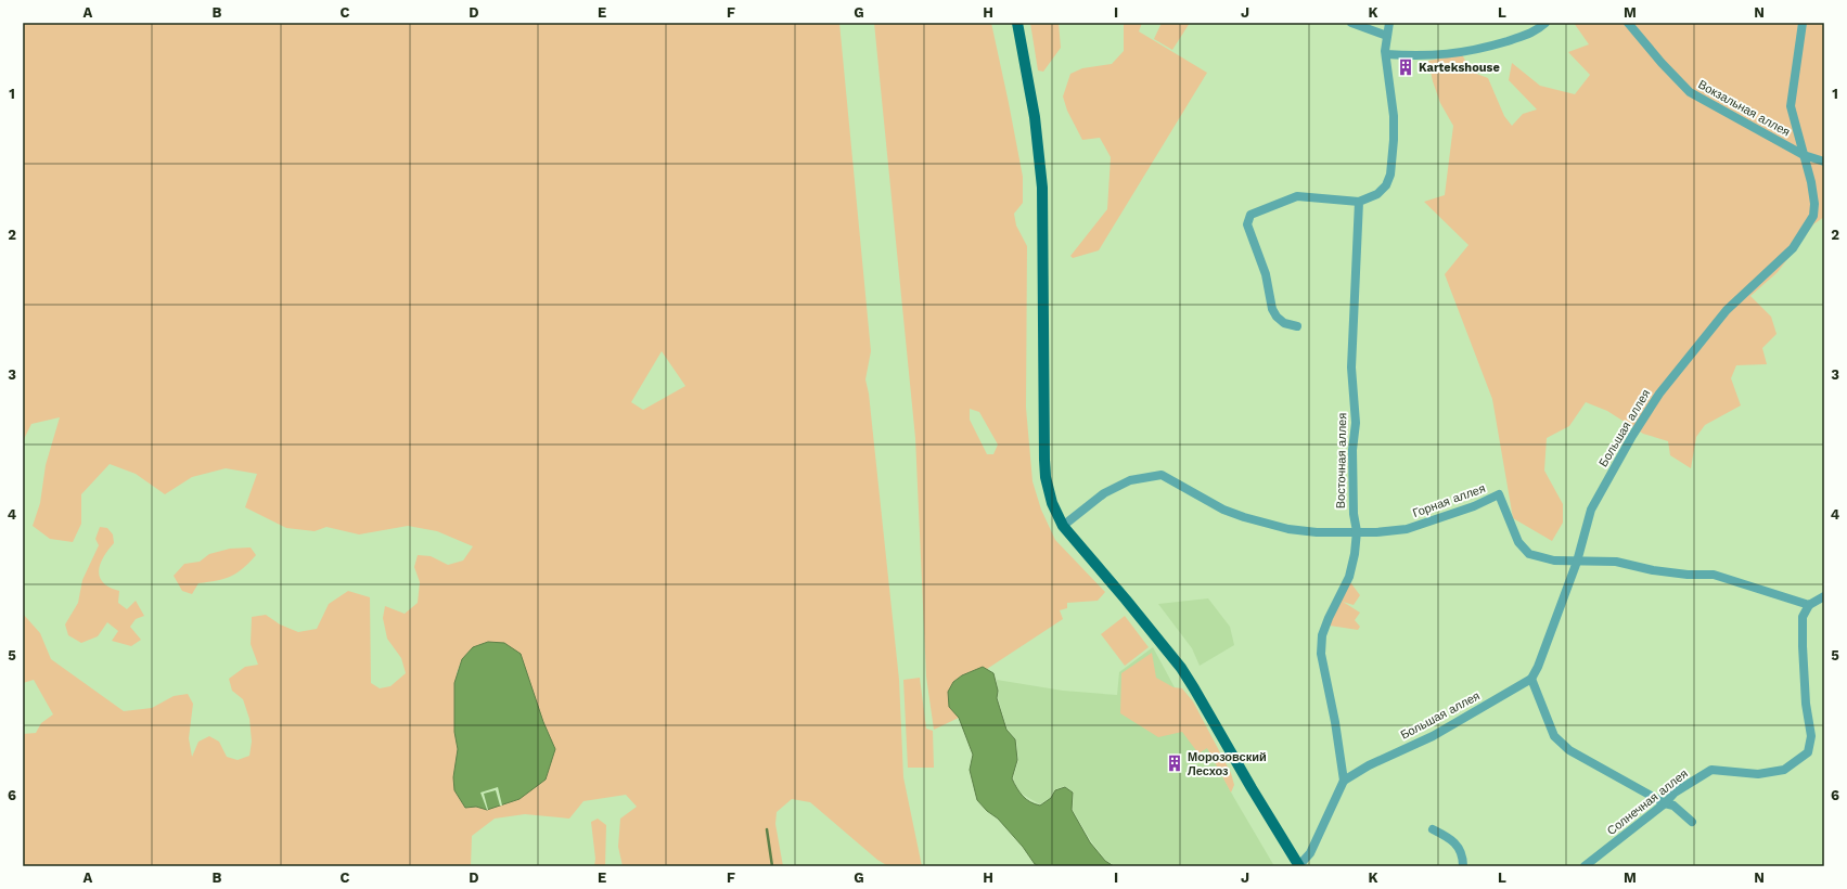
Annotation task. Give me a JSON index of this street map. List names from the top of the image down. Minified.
{"streets":{"street":["Вокзальная аллея","Большая аллея","Восточная аллея","Горная аллея","Солнечная аллея"]},"crossings":[["Вокзальная аллея","Большая аллея"],["Большая аллея","Восточная аллея"],["Большая аллея","Горная аллея"],["Восточная аллея","Горная аллея"],["Горная аллея","Солнечная аллея"]],"places":{"building":["Kartekshouse","Морозовский Лесхоз"]},"grid":{"columns":["A","B","C","D","E","F","G","H","I","J","K","L","M","N"],"rows":["1","2","3","4","5","6"]}}
